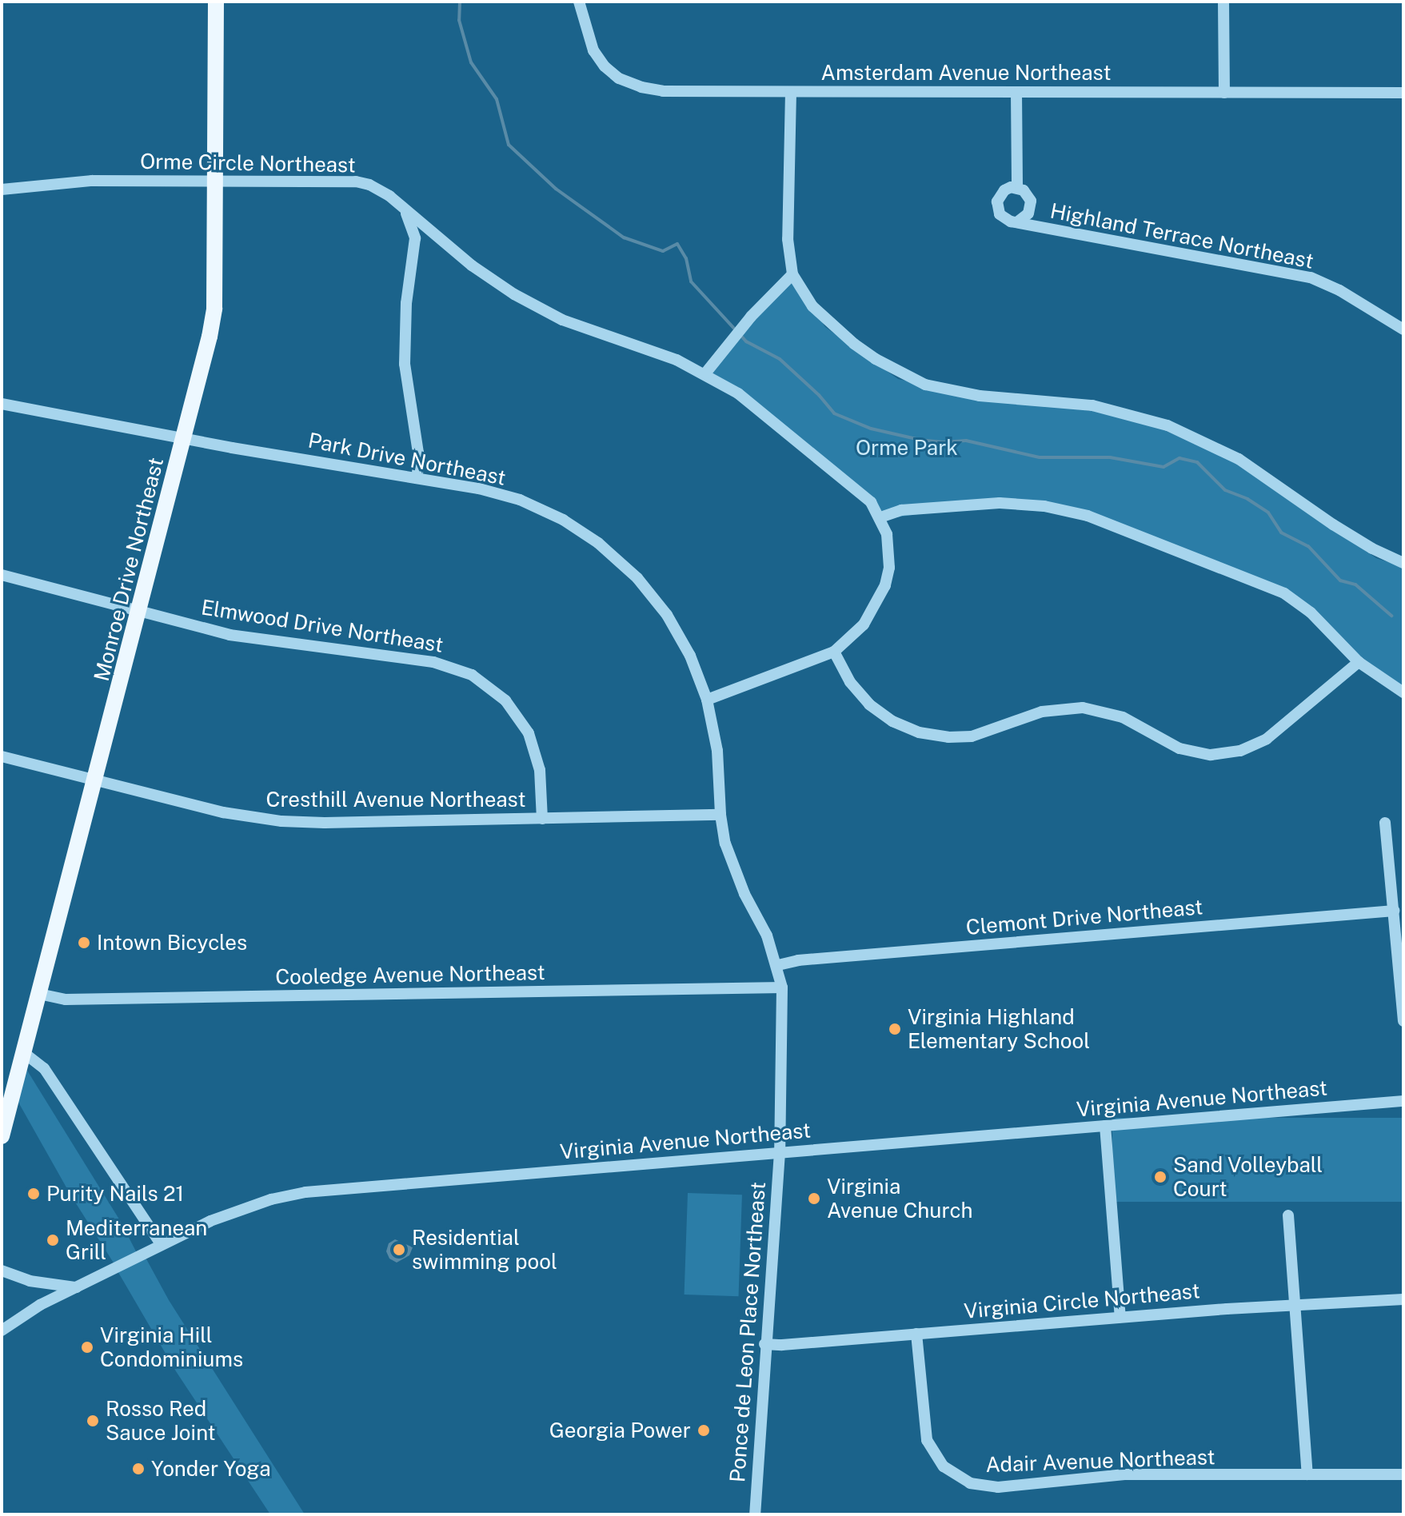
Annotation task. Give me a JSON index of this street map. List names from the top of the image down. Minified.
{"streets":{"main road":["Monroe Drive Northeast"],"street":["Amsterdam Avenue Northeast","Orme Circle Northeast","Highland Terrace Northeast","Park Drive Northeast","Elmwood Drive Northeast","Cresthill Avenue Northeast","Clemont Drive Northeast","Cooledge Avenue Northeast","Virginia Avenue Northeast","Virginia Circle Northeast","Ponce de Leon Place Northeast","Adair Avenue Northeast"]},"crossings":[["Amsterdam Avenue Northeast","Highland Terrace Northeast"],["Orme Circle Northeast","Monroe Drive Northeast"],["Park Drive Northeast","Monroe Drive Northeast"],["Park Drive Northeast","Cresthill Avenue Northeast"],["Park Drive Northeast","Clemont Drive Northeast"],["Park Drive Northeast","Cooledge Avenue Northeast"],["Park Drive Northeast","Virginia Avenue Northeast"],["Park Drive Northeast","Ponce de Leon Place Northeast"],["Monroe Drive Northeast","Elmwood Drive Northeast"],["Monroe Drive Northeast","Cresthill Avenue Northeast"],["Monroe Drive Northeast","Cooledge Avenue Northeast"],["Elmwood Drive Northeast","Cresthill Avenue Northeast"],["Virginia Avenue Northeast","Ponce de Leon Place Northeast"],["Virginia Circle Northeast","Ponce de Leon Place Northeast"],["Virginia Circle Northeast","Adair Avenue Northeast"]],"parks":["Orme Park"],"places":["Intown Bicycles","Virginia Highland Elementary School","Sand Volleyball Court","Purity Nails 21","Virginia Avenue Church","Mediterranean Grill","Residential swimming pool","Virginia Hill Condominiums","Rosso Red Sauce Joint","Georgia Power","Yonder Yoga"]}
